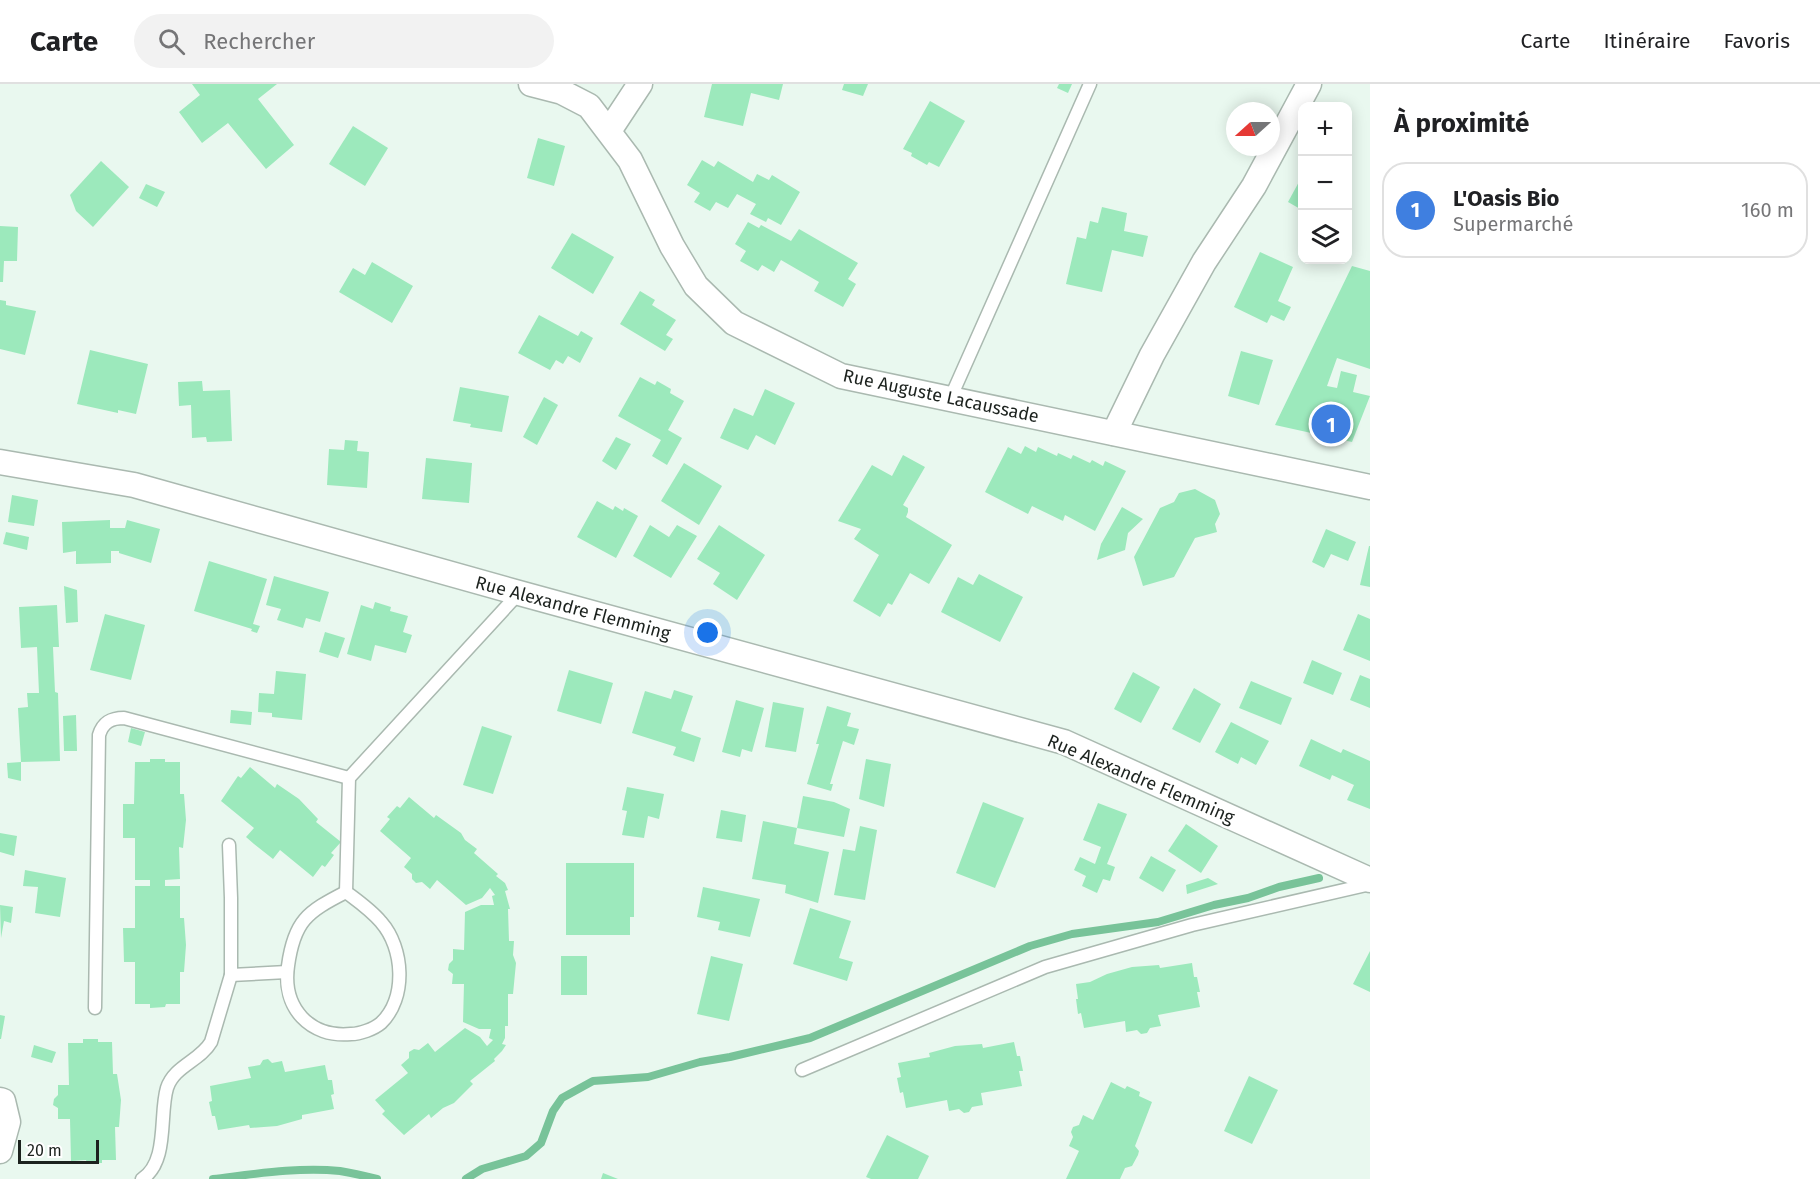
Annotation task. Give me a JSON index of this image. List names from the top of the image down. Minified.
{"streets":{"street":["Rue Auguste Lacaussade","Rue Alexandre Flemming"]},"scale_bar":"20 m","north":"left","page":{"header":"Carte","search":"Rechercher","nav":["Carte","Itinéraire","Favoris"],"heading":"À proximité","map_buttons":["+","−"],"list":[{"mark":"1","name":"L'Oasis Bio","note":"Supermarché","value":"160 m"}],"pins":"1","scale":"20 m"}}
